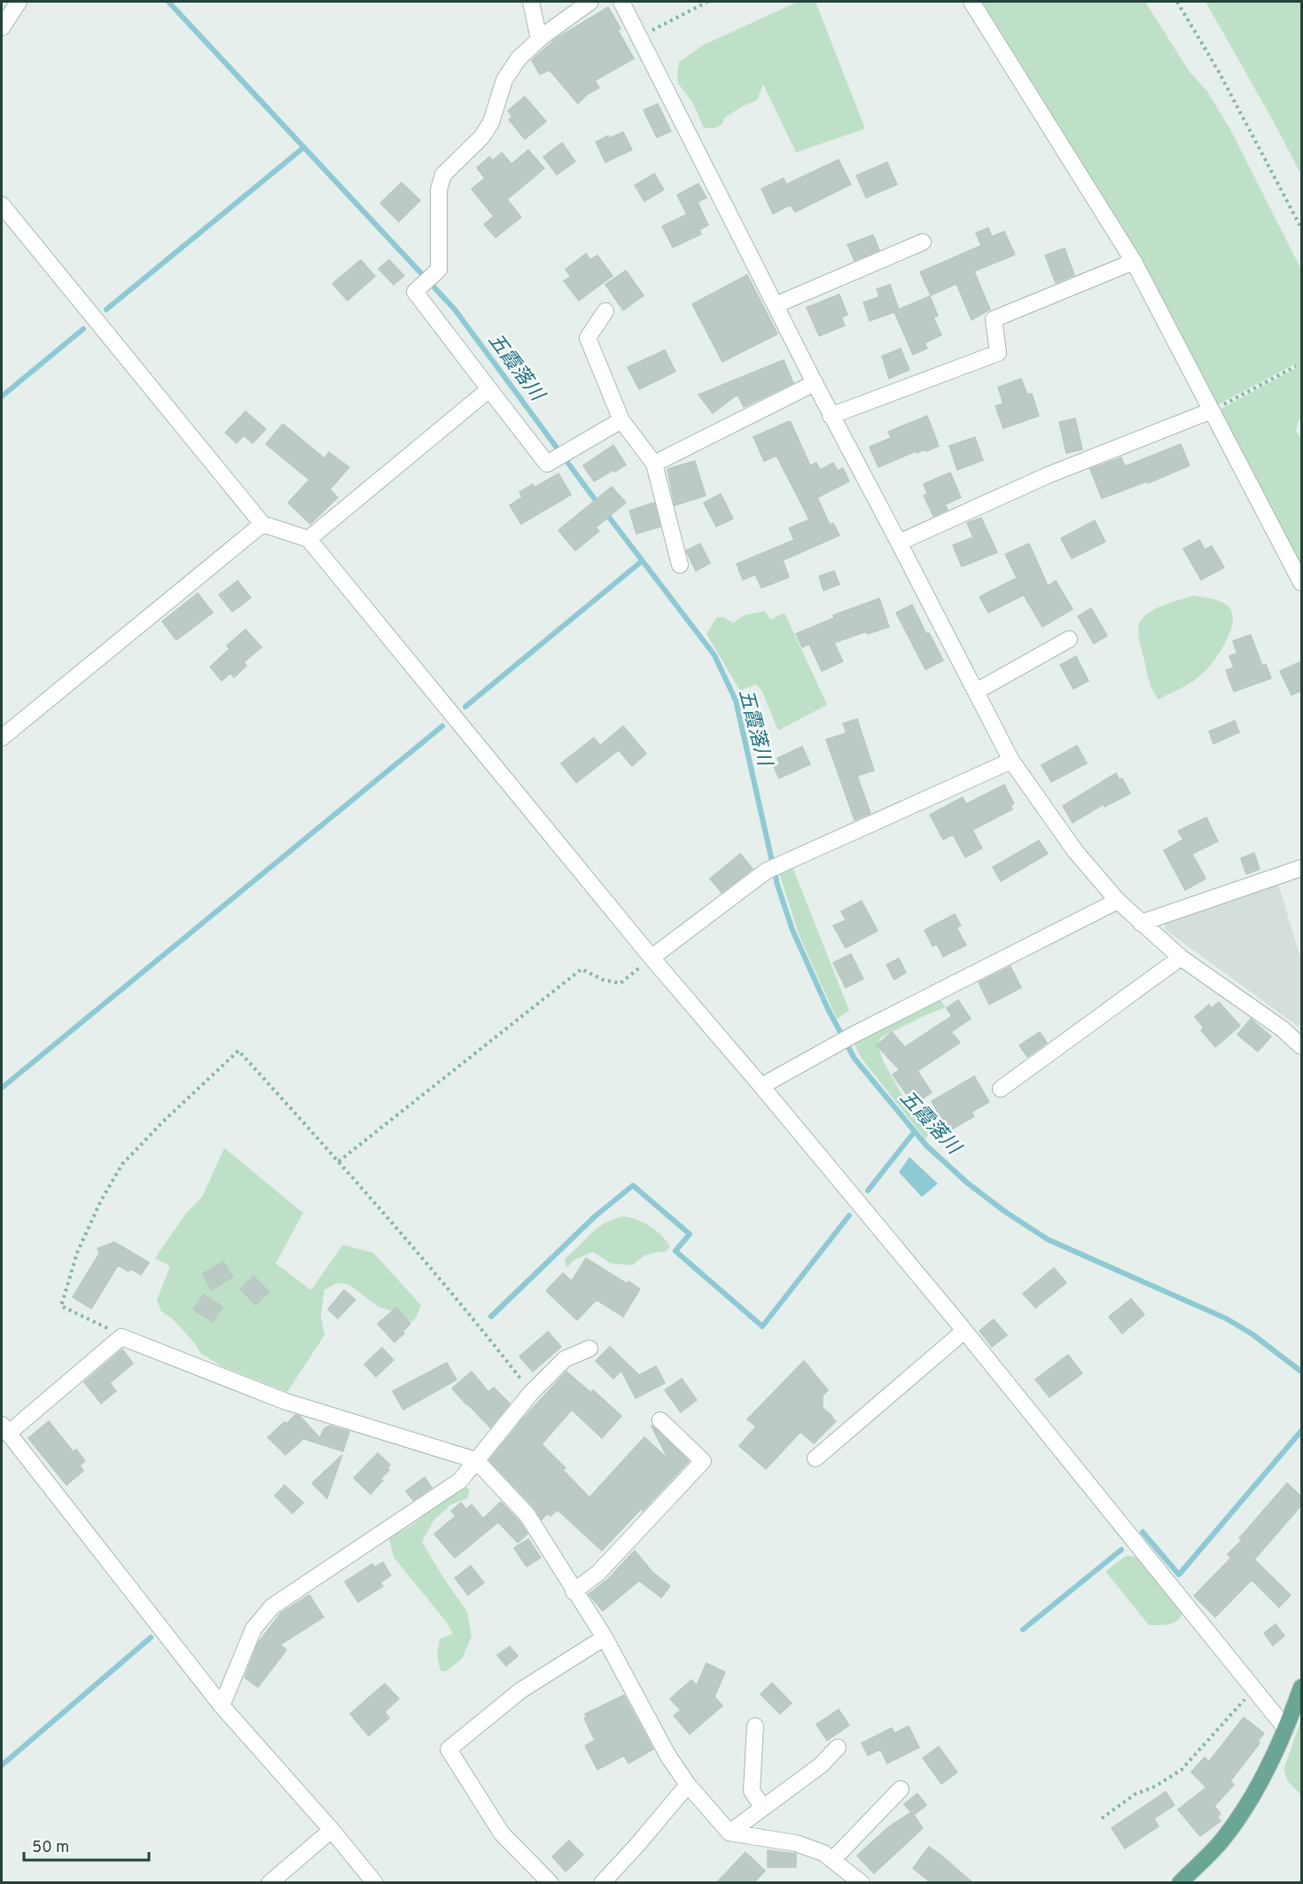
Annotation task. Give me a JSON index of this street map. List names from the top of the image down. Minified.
{"water":["五霞落川"],"scale_bar":"50 m"}
